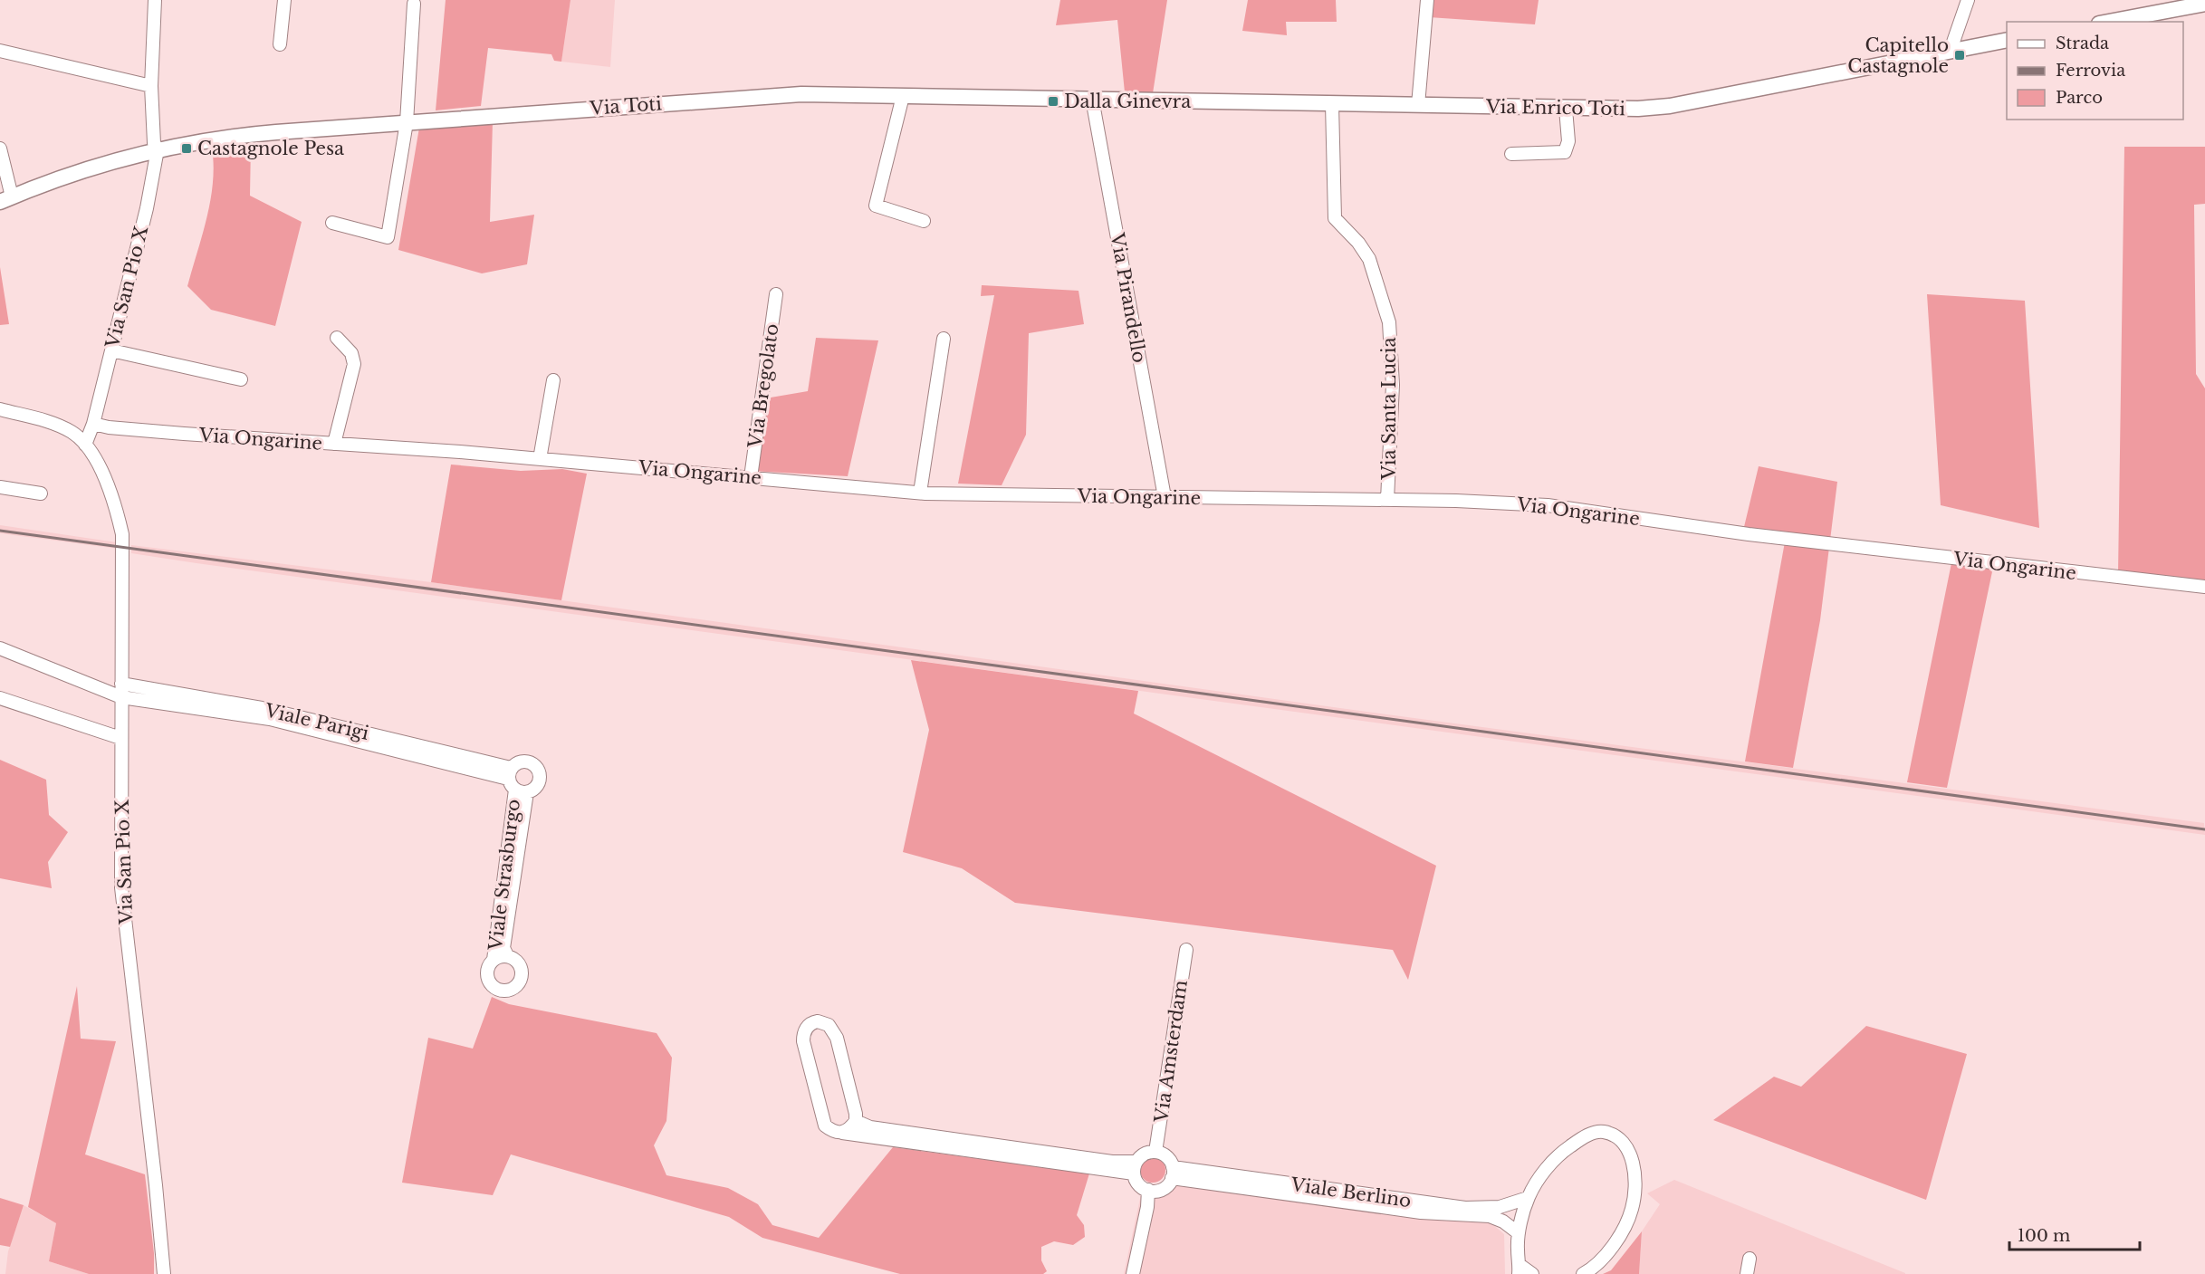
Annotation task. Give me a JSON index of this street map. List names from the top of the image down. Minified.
{"streets":{"main road":["Via Toti","Via Enrico Toti"],"street":["Via San Pio X","Via Pirandello","Via Bregolato","Via Santa Lucia","Via Ongarine","Viale Parigi","Viale Strasburgo","Via Amsterdam","Viale Berlino"]},"crossings":[["Via Toti","Via Enrico Toti"],["Via Toti","Via San Pio X"],["Via Toti","Via Pirandello"],["Via Enrico Toti","Via Pirandello"],["Via Enrico Toti","Via Santa Lucia"],["Via San Pio X","Via Ongarine"],["Via San Pio X","Viale Parigi"],["Via Pirandello","Via Ongarine"],["Via Bregolato","Via Ongarine"],["Via Santa Lucia","Via Ongarine"],["Viale Parigi","Viale Strasburgo"],["Via Amsterdam","Viale Berlino"]],"places":{"transit":["Capitello Castagnole","Dalla Ginevra","Castagnole Pesa"]},"legend":["Strada","Ferrovia","Parco"],"scale_bar":"100 m"}
